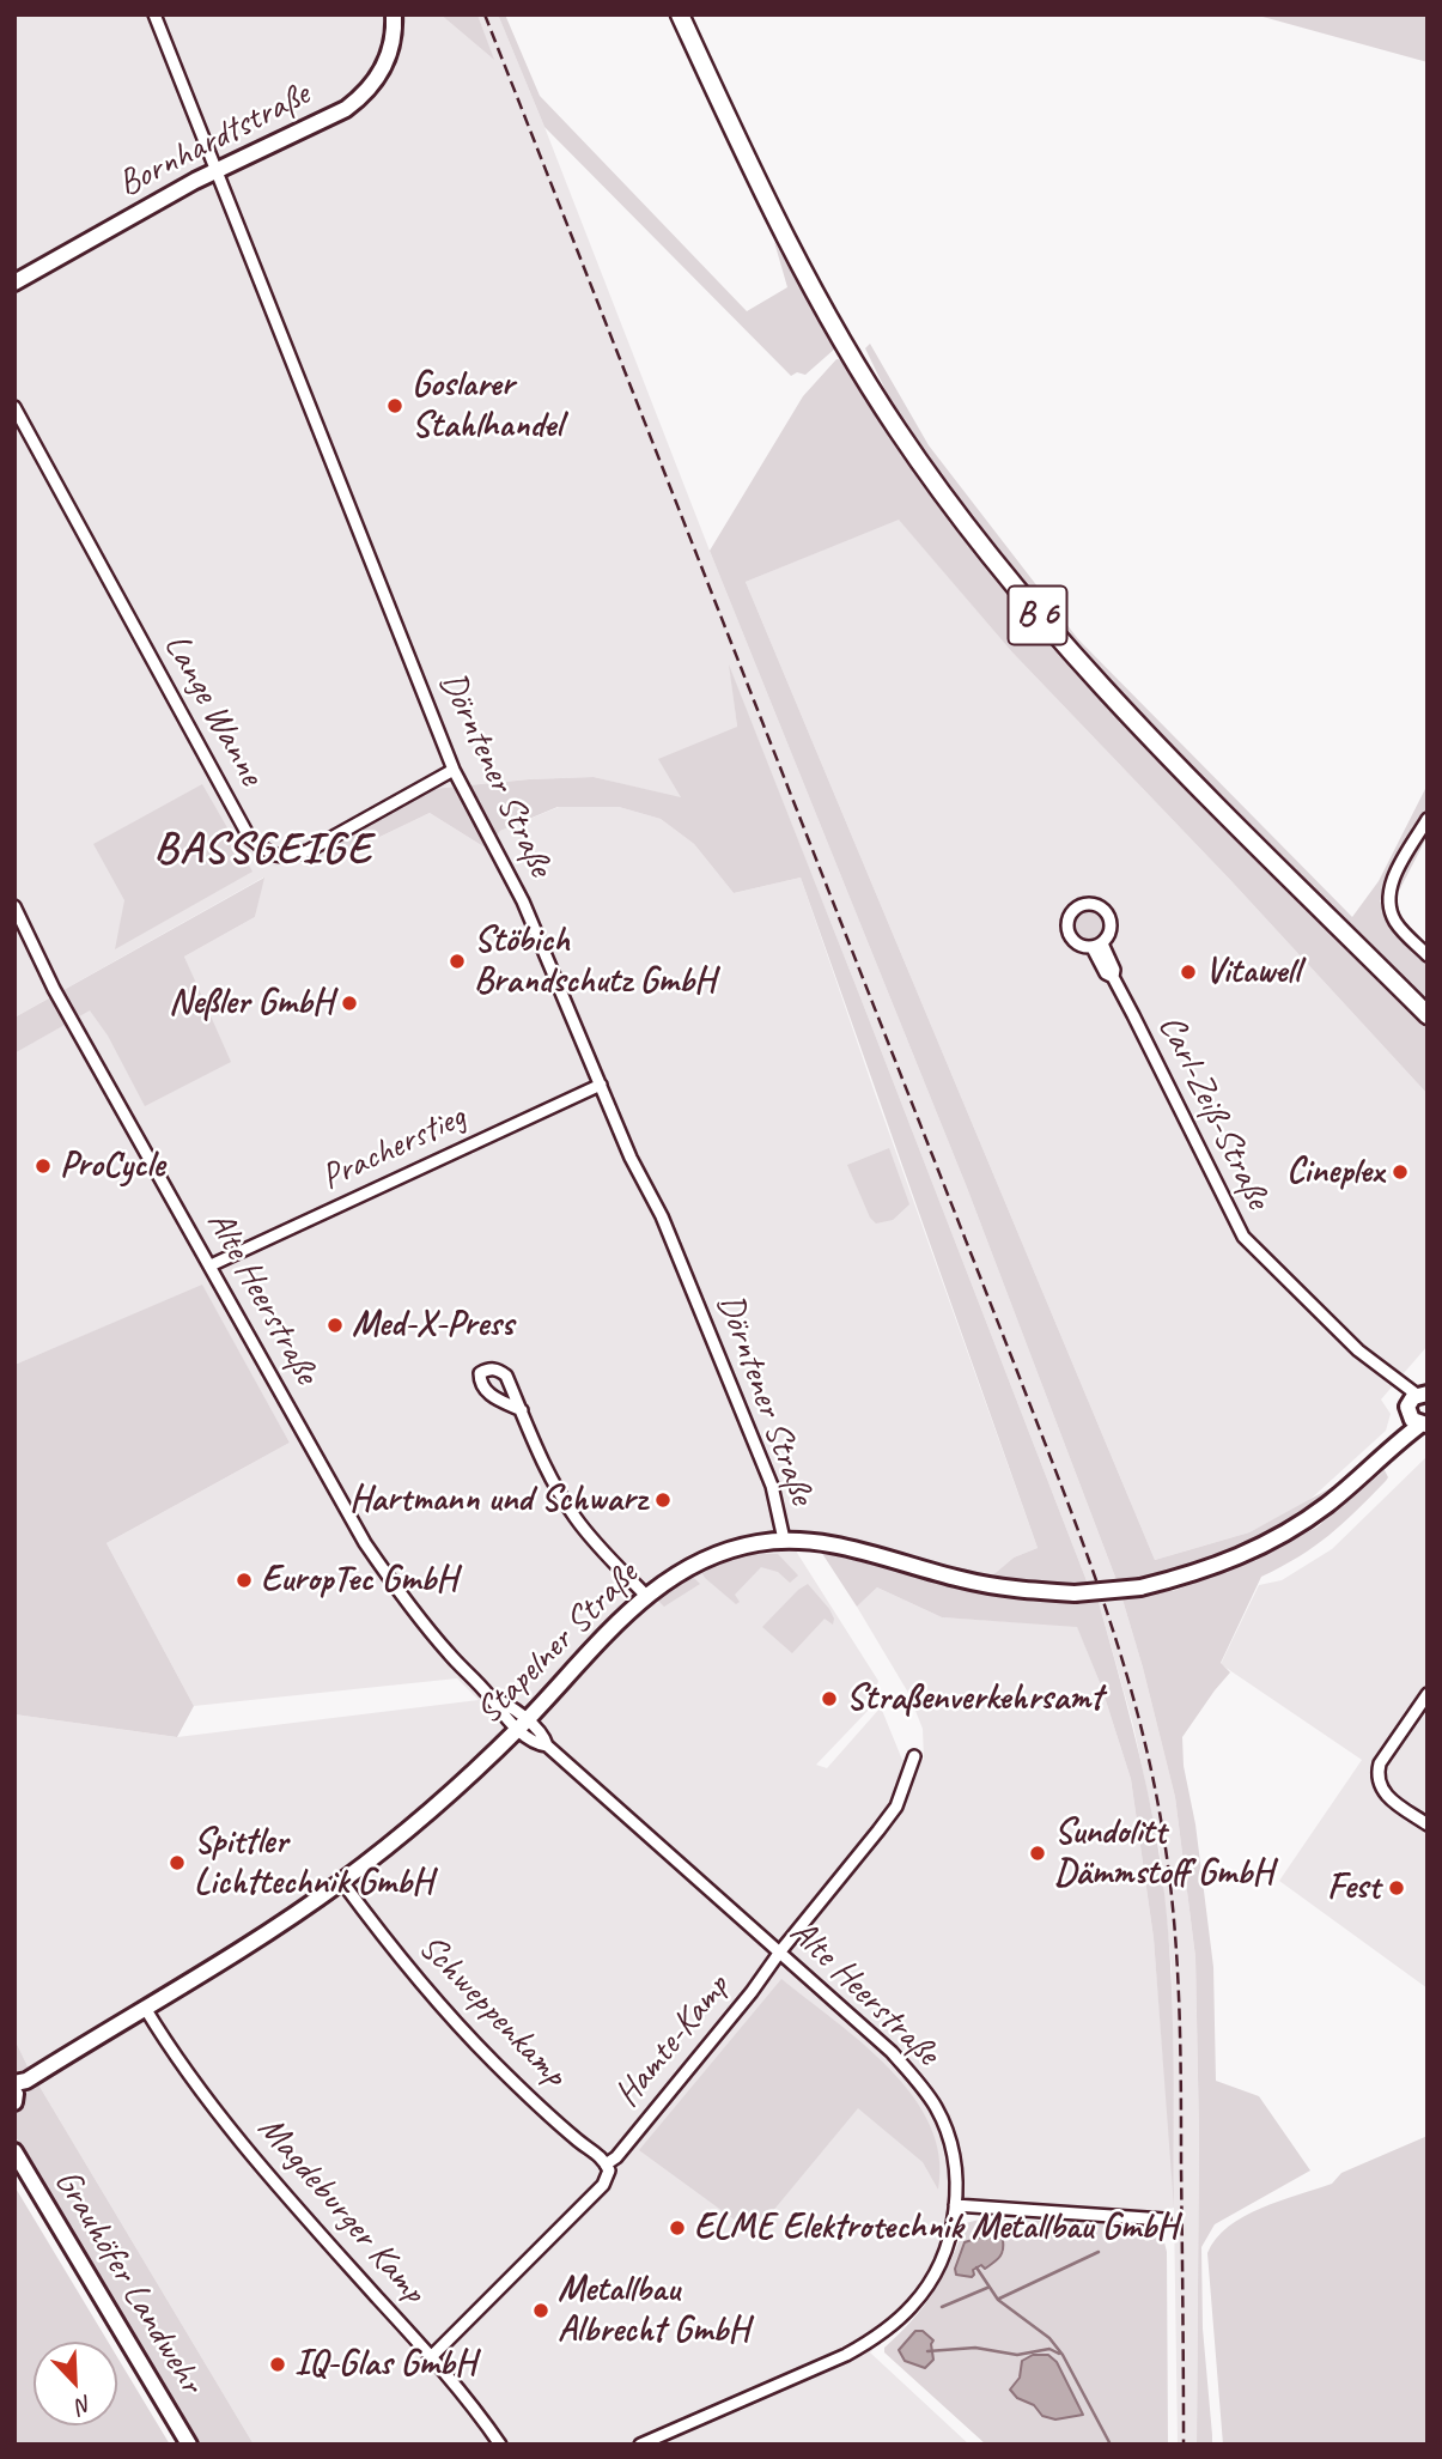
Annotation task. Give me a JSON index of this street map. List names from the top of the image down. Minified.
{"streets":{"main road":["B 6"],"street":["Bornhardtstraße","Lange Wanne","Dörntener Straße","Carl-Zeiß-Straße","Pracherstieg","Alte Heerstraße","Stapelner Straße","Schweppenkamp","Hamte-Kamp","Magdeburger Kamp","Grauhöfer Landwehr"]},"crossings":[["Bornhardtstraße","Dörntener Straße"],["Lange Wanne","Dörntener Straße"],["Dörntener Straße","Pracherstieg"],["Dörntener Straße","Stapelner Straße"],["Carl-Zeiß-Straße","Stapelner Straße"],["Pracherstieg","Alte Heerstraße"],["Alte Heerstraße","Stapelner Straße"],["Alte Heerstraße","Hamte-Kamp"],["Stapelner Straße","Schweppenkamp"],["Stapelner Straße","Magdeburger Kamp"],["Schweppenkamp","Hamte-Kamp"],["Hamte-Kamp","Magdeburger Kamp"]],"districts":["BASSGEIGE"],"places":["Goslarer Stahlhandel","Stöbich Brandschutz GmbH","Vitawell","Neßler GmbH","ProCycle","Cineplex","Med-X-Press","Hartmann und Schwarz","EuropTec GmbH","Straßenverkehrsamt","Sundolitt Dämmstoff GmbH","Spittler Lichttechnik GmbH","Fest","ELME Elektrotechnik Metallbau GmbH","Metallbau Albrecht GmbH","IQ-Glas GmbH"],"north":"bottom right"}
